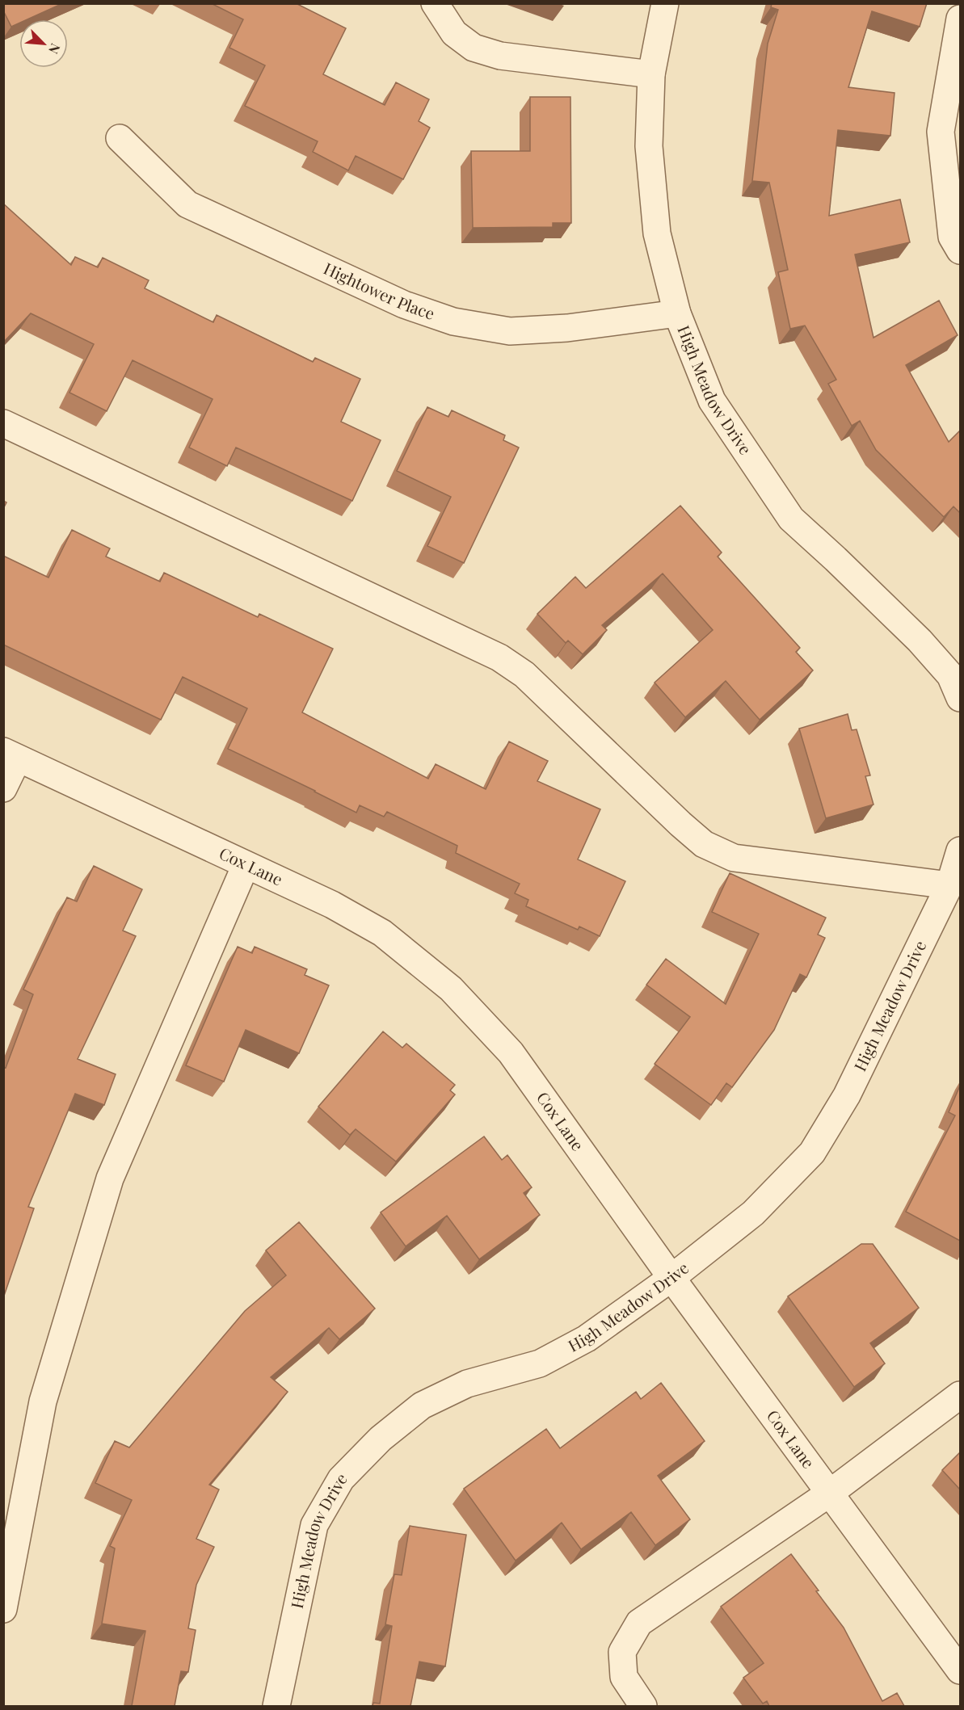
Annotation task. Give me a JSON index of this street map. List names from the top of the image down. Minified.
{"streets":{"street":["Hightower Place","High Meadow Drive","Cox Lane"]},"crossings":[["Hightower Place","High Meadow Drive"],["High Meadow Drive","Cox Lane"]],"north":"bottom right"}
